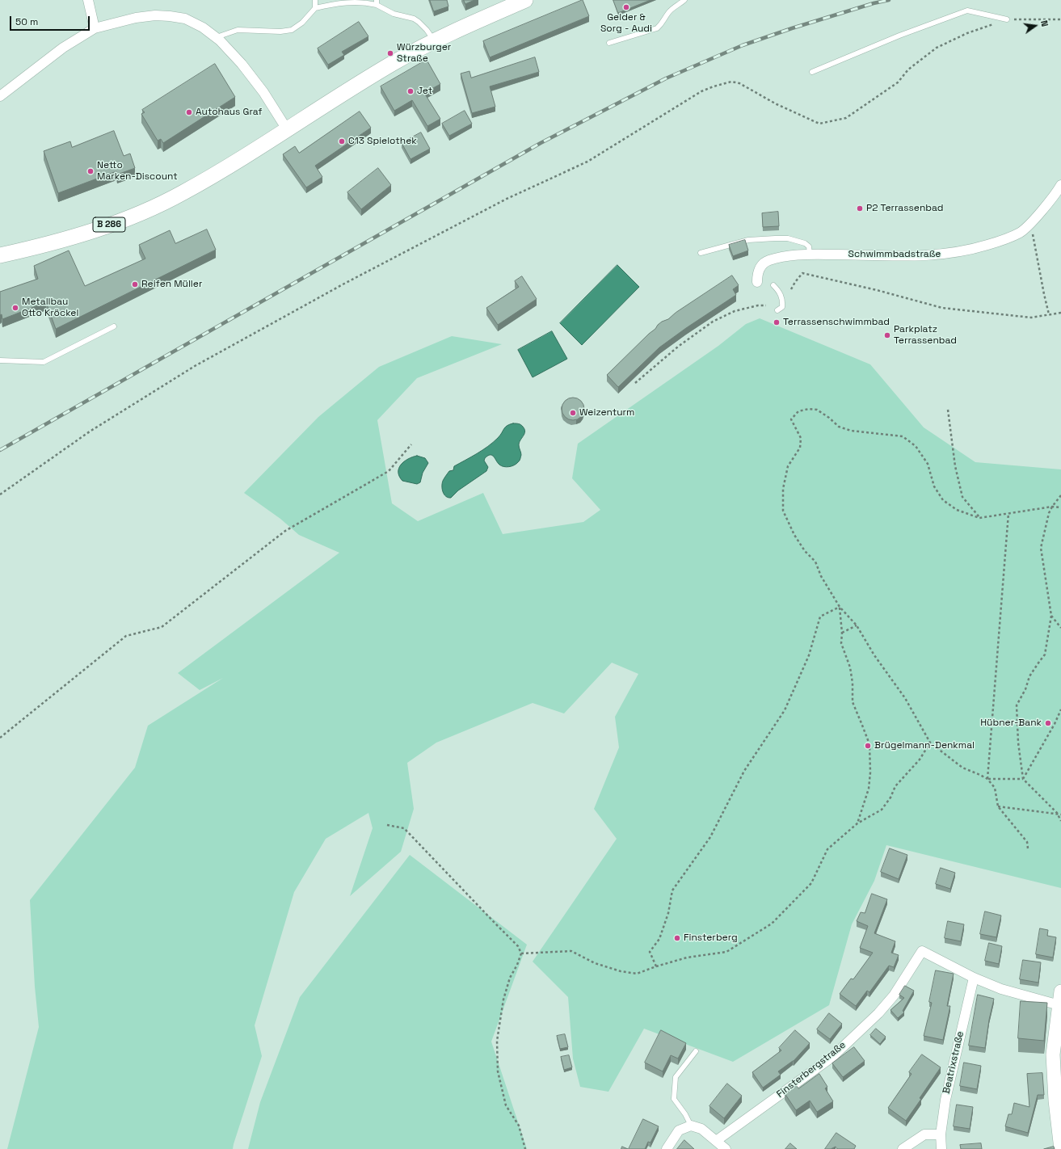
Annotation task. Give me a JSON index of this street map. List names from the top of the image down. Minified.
{"streets":{"main road":["B 286"],"street":["Schwimmbadstraße","Beatrixstraße","Finsterbergstraße"]},"crossings":[["Beatrixstraße","Finsterbergstraße"]],"places":["Gelder & Sorg - Audi","Würzburger Straße","Jet","Autohaus Graf","C13 Spielothek","Netto Marken-Discount","P2 Terrassenbad","Reifen Müller","Metallbau Otto Kröckel","Terrassenschwimmbad","Parkplatz Terrassenbad","Weizenturm","Hübner-Bank","Brügelmann-Denkmal","Finsterberg"],"scale_bar":"50 m","north":"right"}
